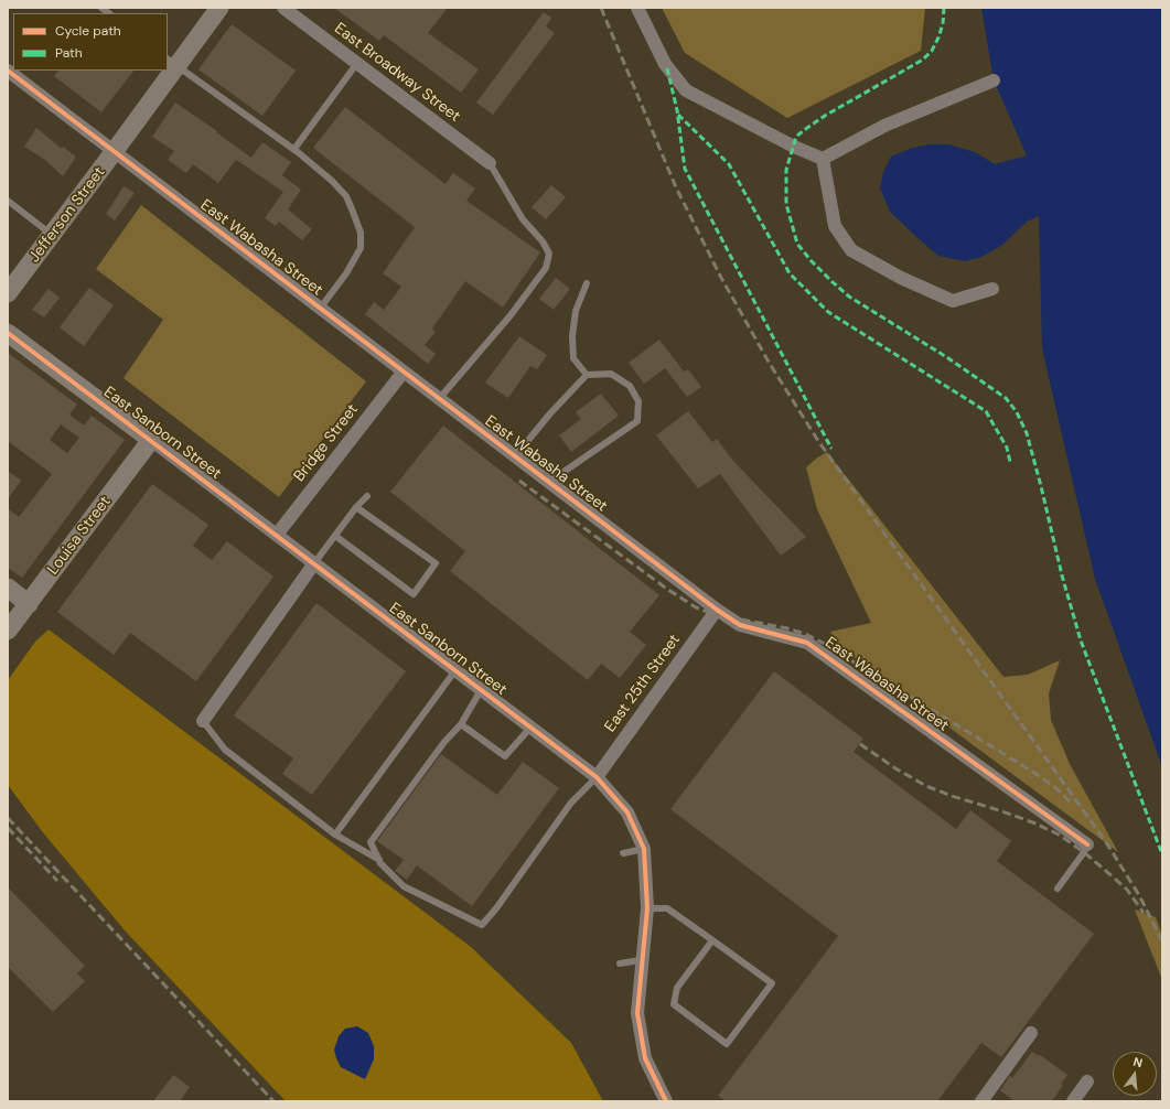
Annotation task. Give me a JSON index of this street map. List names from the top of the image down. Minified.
{"streets":{"street":["East Broadway Street","Jefferson Street","East Wabasha Street","East Sanborn Street","Bridge Street","Louisa Street","East 25th Street"]},"crossings":[["Jefferson Street","East Wabasha Street"],["East Wabasha Street","Bridge Street"],["East Wabasha Street","East 25th Street"],["East Sanborn Street","Bridge Street"],["East Sanborn Street","Louisa Street"],["East Sanborn Street","East 25th Street"]],"legend":["Cycle path","Path"],"north":"top"}
